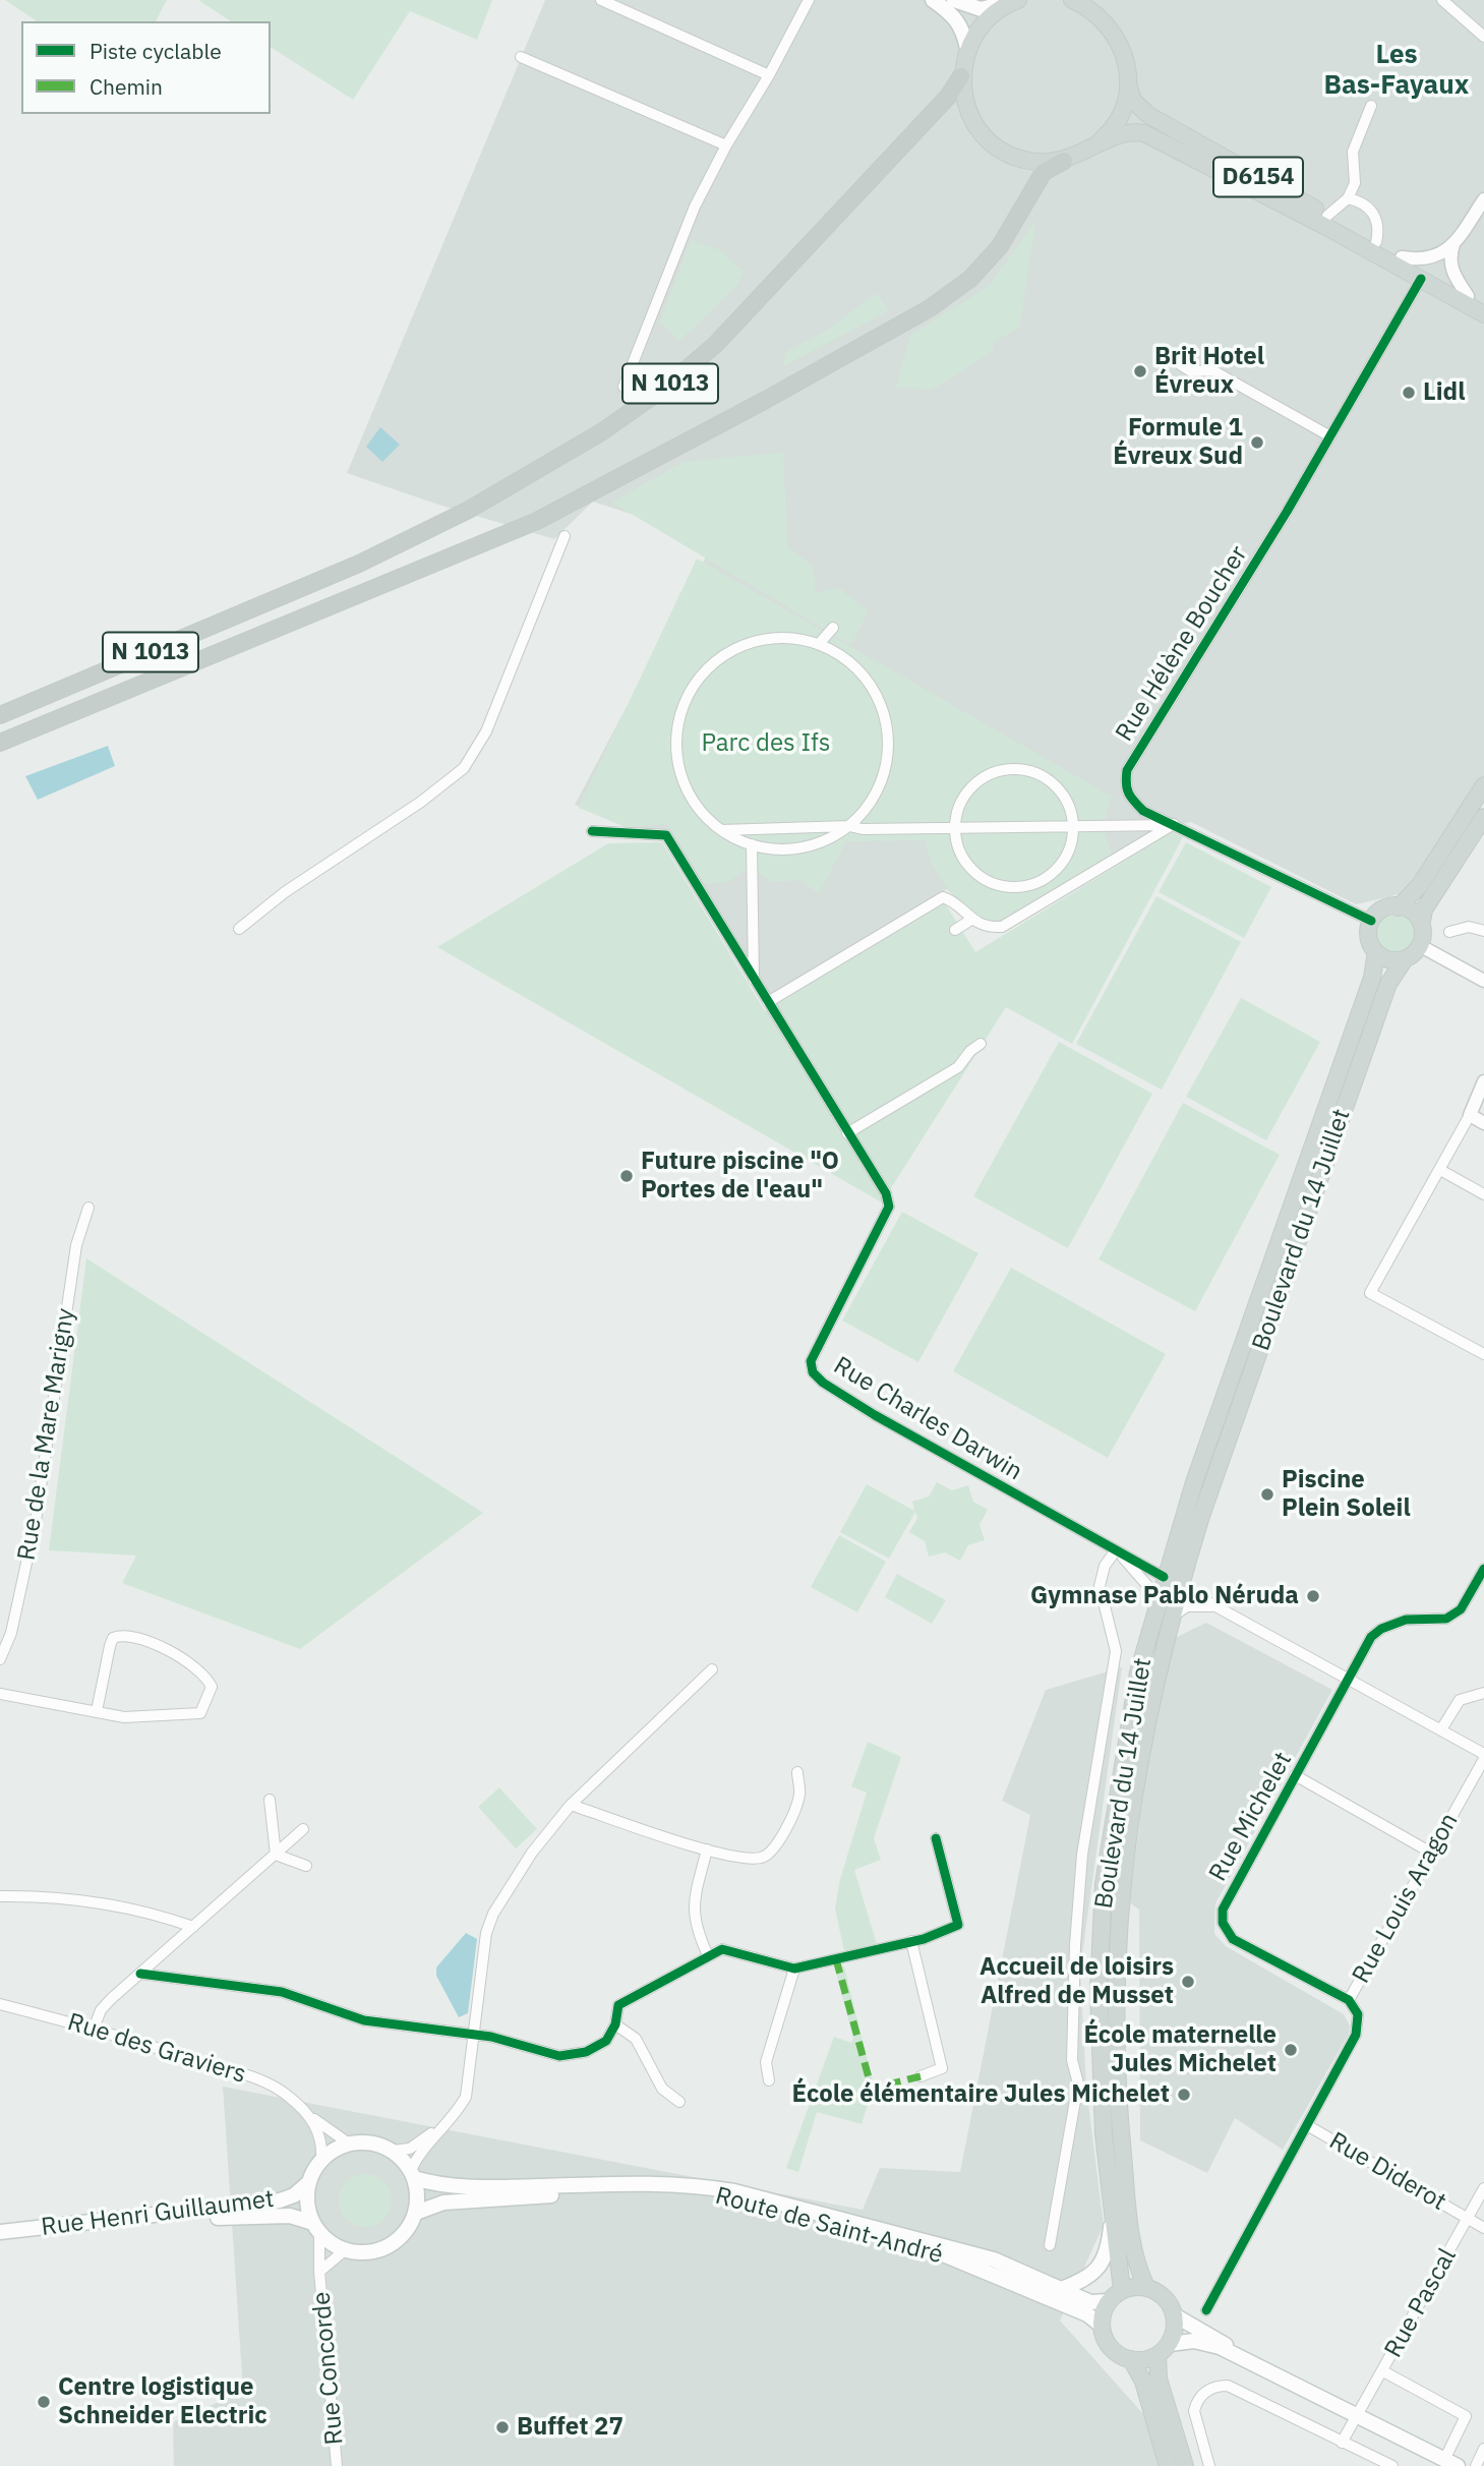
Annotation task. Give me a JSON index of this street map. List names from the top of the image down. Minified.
{"streets":{"highway":["N 1013"],"main road":["D6154","Boulevard du 14 Juillet","Rue Henri Guillaumet","Route de Saint-André"],"street":["Rue Hélène Boucher","Rue Charles Darwin","Rue de la Mare Marigny","Rue Michelet","Rue Louis Aragon","Rue des Graviers","Rue Diderot","Rue Pascal","Rue Concorde"]},"crossings":[["D6154","Rue Hélène Boucher"],["Rue Hélène Boucher","Boulevard du 14 Juillet"],["Boulevard du 14 Juillet","Route de Saint-André"],["Rue Michelet","Rue Louis Aragon"],["Rue des Graviers","Rue Henri Guillaumet"],["Rue des Graviers","Route de Saint-André"],["Rue des Graviers","Rue Concorde"],["Rue Diderot","Rue Pascal"],["Rue Henri Guillaumet","Route de Saint-André"],["Rue Henri Guillaumet","Rue Concorde"],["Route de Saint-André","Rue Concorde"]],"districts":["Les Bas-Fayaux"],"parks":["Parc des Ifs"],"places":["Brit Hotel Évreux","Lidl","Formule 1 Évreux Sud","Future piscine \"O Portes de l'eau\"","Piscine Plein Soleil","Gymnase Pablo Néruda","Accueil de loisirs Alfred de Musset","École maternelle Jules Michelet","École élémentaire Jules Michelet","Centre logistique Schneider Electric","Buffet 27"],"legend":["Piste cyclable","Chemin"]}
